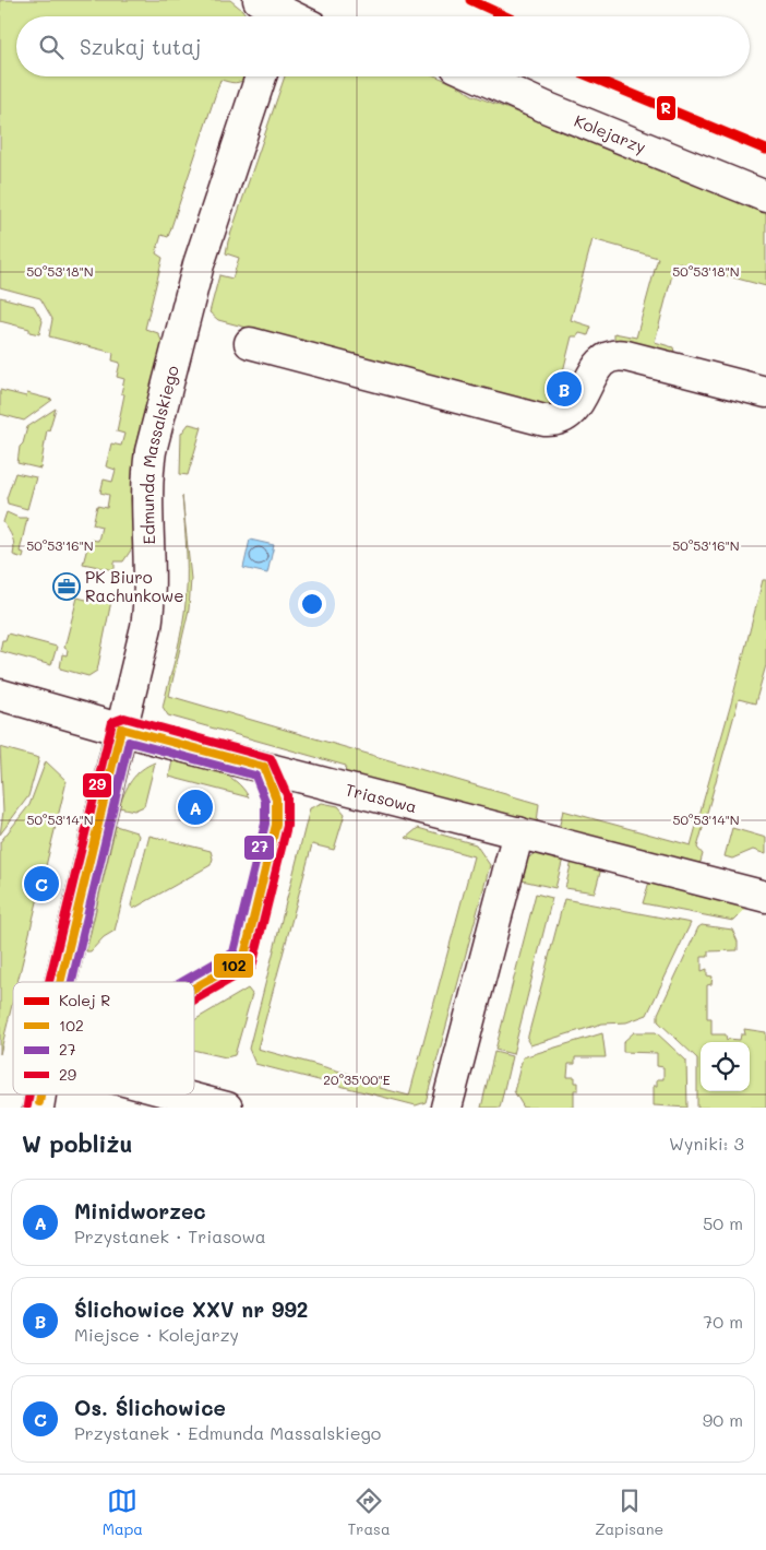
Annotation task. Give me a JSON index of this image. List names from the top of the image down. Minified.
{"streets":{"street":["Kolejarzy","Edmunda Massalskiego","Triasowa"]},"crossings":[["Edmunda Massalskiego","Triasowa"]],"places":{"office":["PK Biuro Rachunkowe"]},"lines":["rail line R","transit line 29","transit line 102","transit line 27"],"legend":["Kolej R","102","27","29"],"page":{"search":"Szukaj tutaj","pins":["B","A","C"],"heading":["W pobliżu","Wyniki: 3"],"list":[{"mark":"A","name":"Minidworzec","note":"Przystanek · Triasowa","value":"50 m"},{"mark":"B","name":"Ślichowice XXV nr 992","note":"Miejsce · Kolejarzy","value":"70 m"},{"mark":"C","name":"Os. Ślichowice","note":"Przystanek · Edmunda Massalskiego","value":"90 m"}],"nav":["Mapa","Trasa","Zapisane"]},"coordinates":["50°53'18\"N","50°53'16\"N","50°53'14\"N","20°35'00\"E"]}
